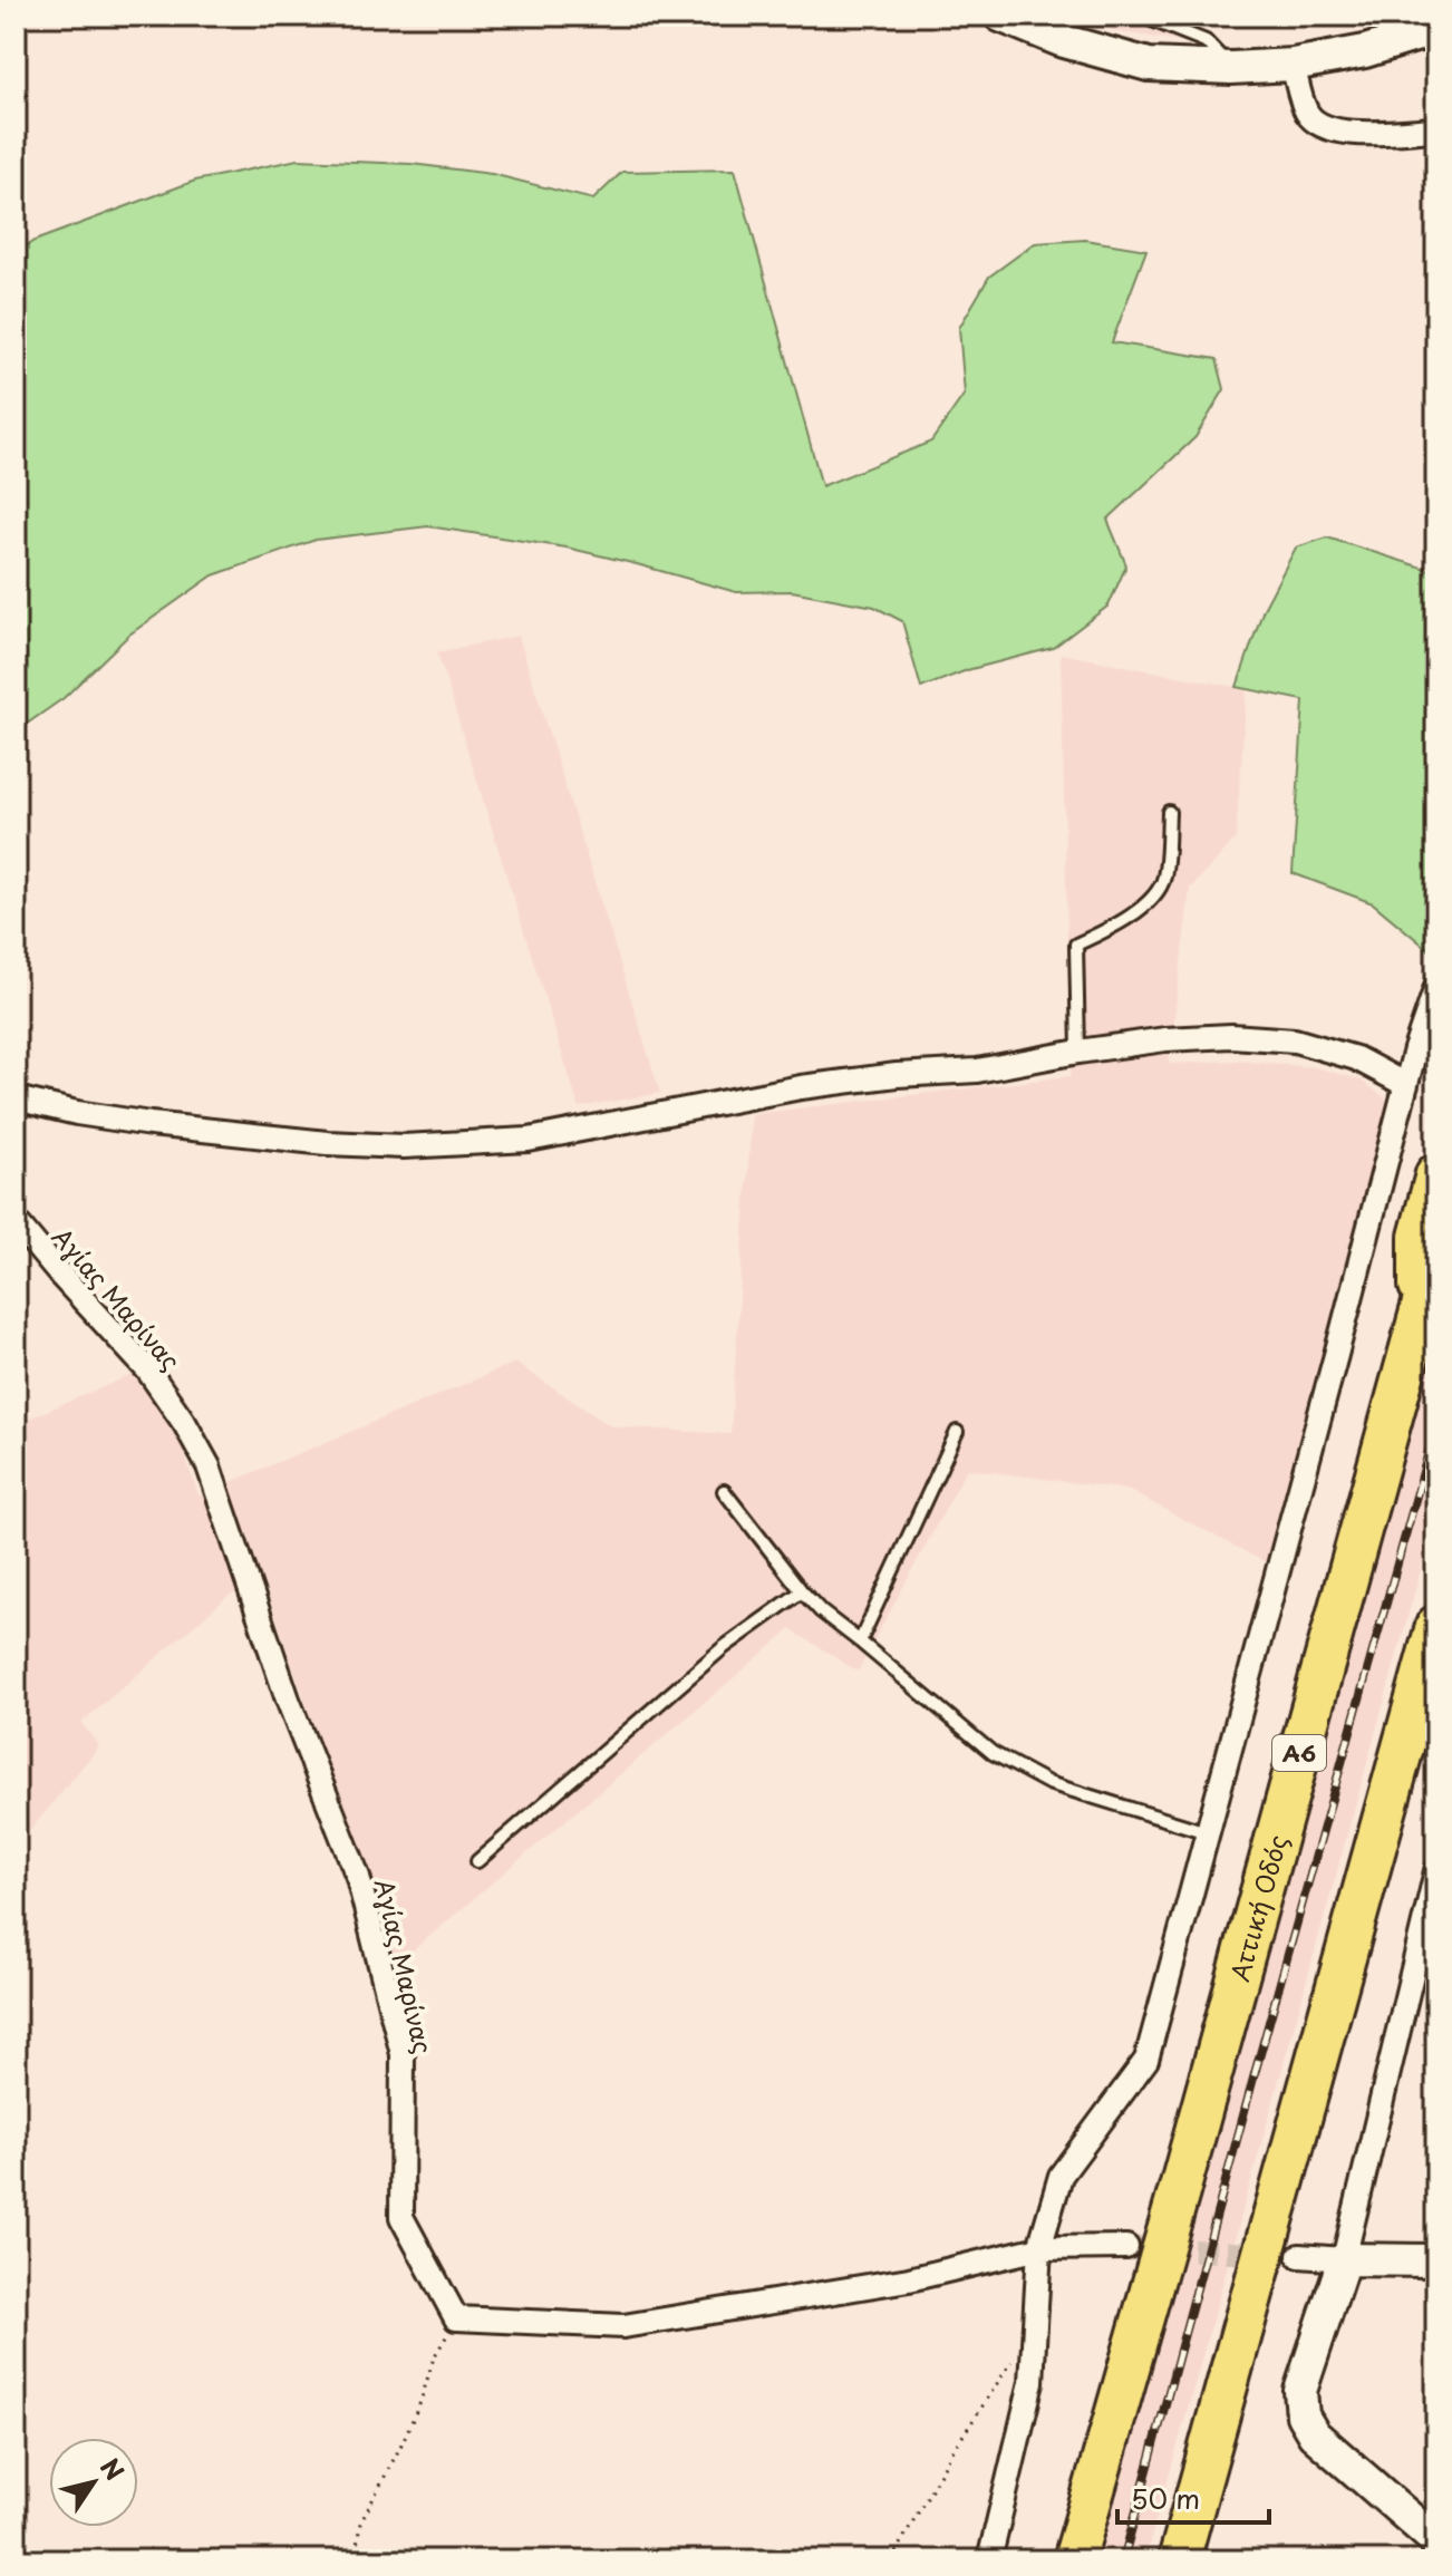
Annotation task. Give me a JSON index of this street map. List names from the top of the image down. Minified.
{"streets":{"highway":["Α6","Αττική Οδός"],"street":["Αγίας Μαρίνας"]},"scale_bar":"50 m","north":"top right"}
